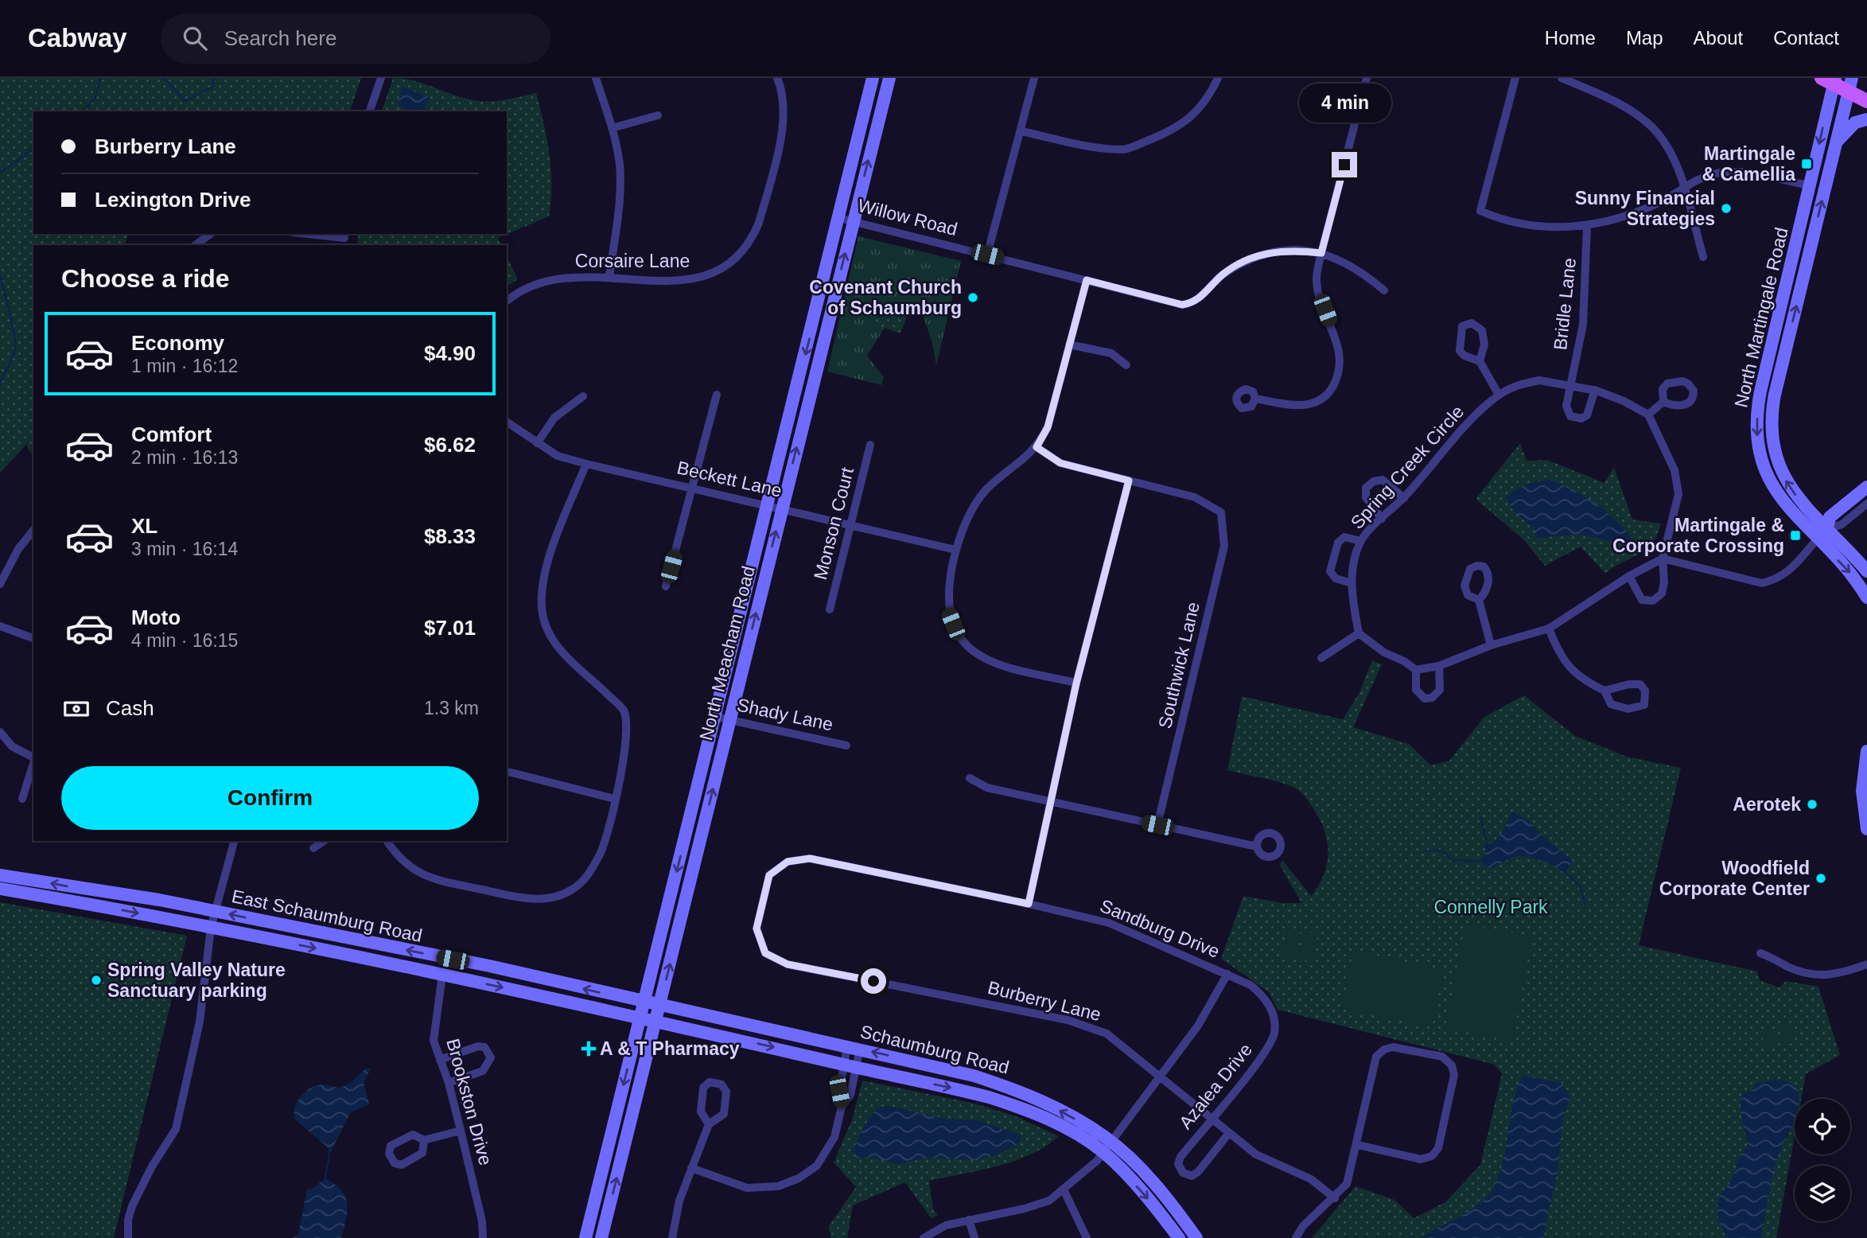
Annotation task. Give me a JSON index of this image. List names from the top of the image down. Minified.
{"streets":{"main road":["North Martingale Road","North Meacham Road","East Schaumburg Road","Schaumburg Road"],"street":["Willow Road","Corsaire Lane","Bridle Lane","Spring Creek Circle","Beckett Lane","Monson Court","Southwick Lane","Shady Lane","Sandburg Drive","Burberry Lane","Azalea Drive","Brookston Drive"]},"crossings":[["Willow Road","North Meacham Road"],["Bridle Lane","Spring Creek Circle"],["Beckett Lane","Monson Court"],["Beckett Lane","North Meacham Road"],["North Meacham Road","Shady Lane"],["North Meacham Road","East Schaumburg Road"],["North Meacham Road","Schaumburg Road"],["East Schaumburg Road","Schaumburg Road"],["East Schaumburg Road","Brookston Drive"],["Sandburg Drive","Burberry Lane"],["Sandburg Drive","Azalea Drive"],["Burberry Lane","Azalea Drive"]],"parks":["Connelly Park"],"places":{"transit":["Martingale & Camellia","Martingale & Corporate Crossing"],"other":["Sunny Financial Strategies","Covenant Church of Schaumburg","Aerotek","Woodfield Corporate Center","Spring Valley Nature Sanctuary parking"],"health":["A & T Pharmacy"]},"page":{"header":"Cabway","search":"Search here","nav":["Home","Map","About","Contact"],"bubble":"4 min","banner":["Burberry Lane","Lexington Drive"],"heading":"Choose a ride","list":[{"name":"Economy","note":"1 min · 16:12","value":"$4.90"},{"name":"Comfort","note":"2 min · 16:13","value":"$6.62"},{"name":"XL","note":"3 min · 16:14","value":"$8.33"},{"name":"Moto","note":"4 min · 16:15","value":"$7.01"}],"pay":["Cash","1.3 km"],"buttons":"Confirm"}}
